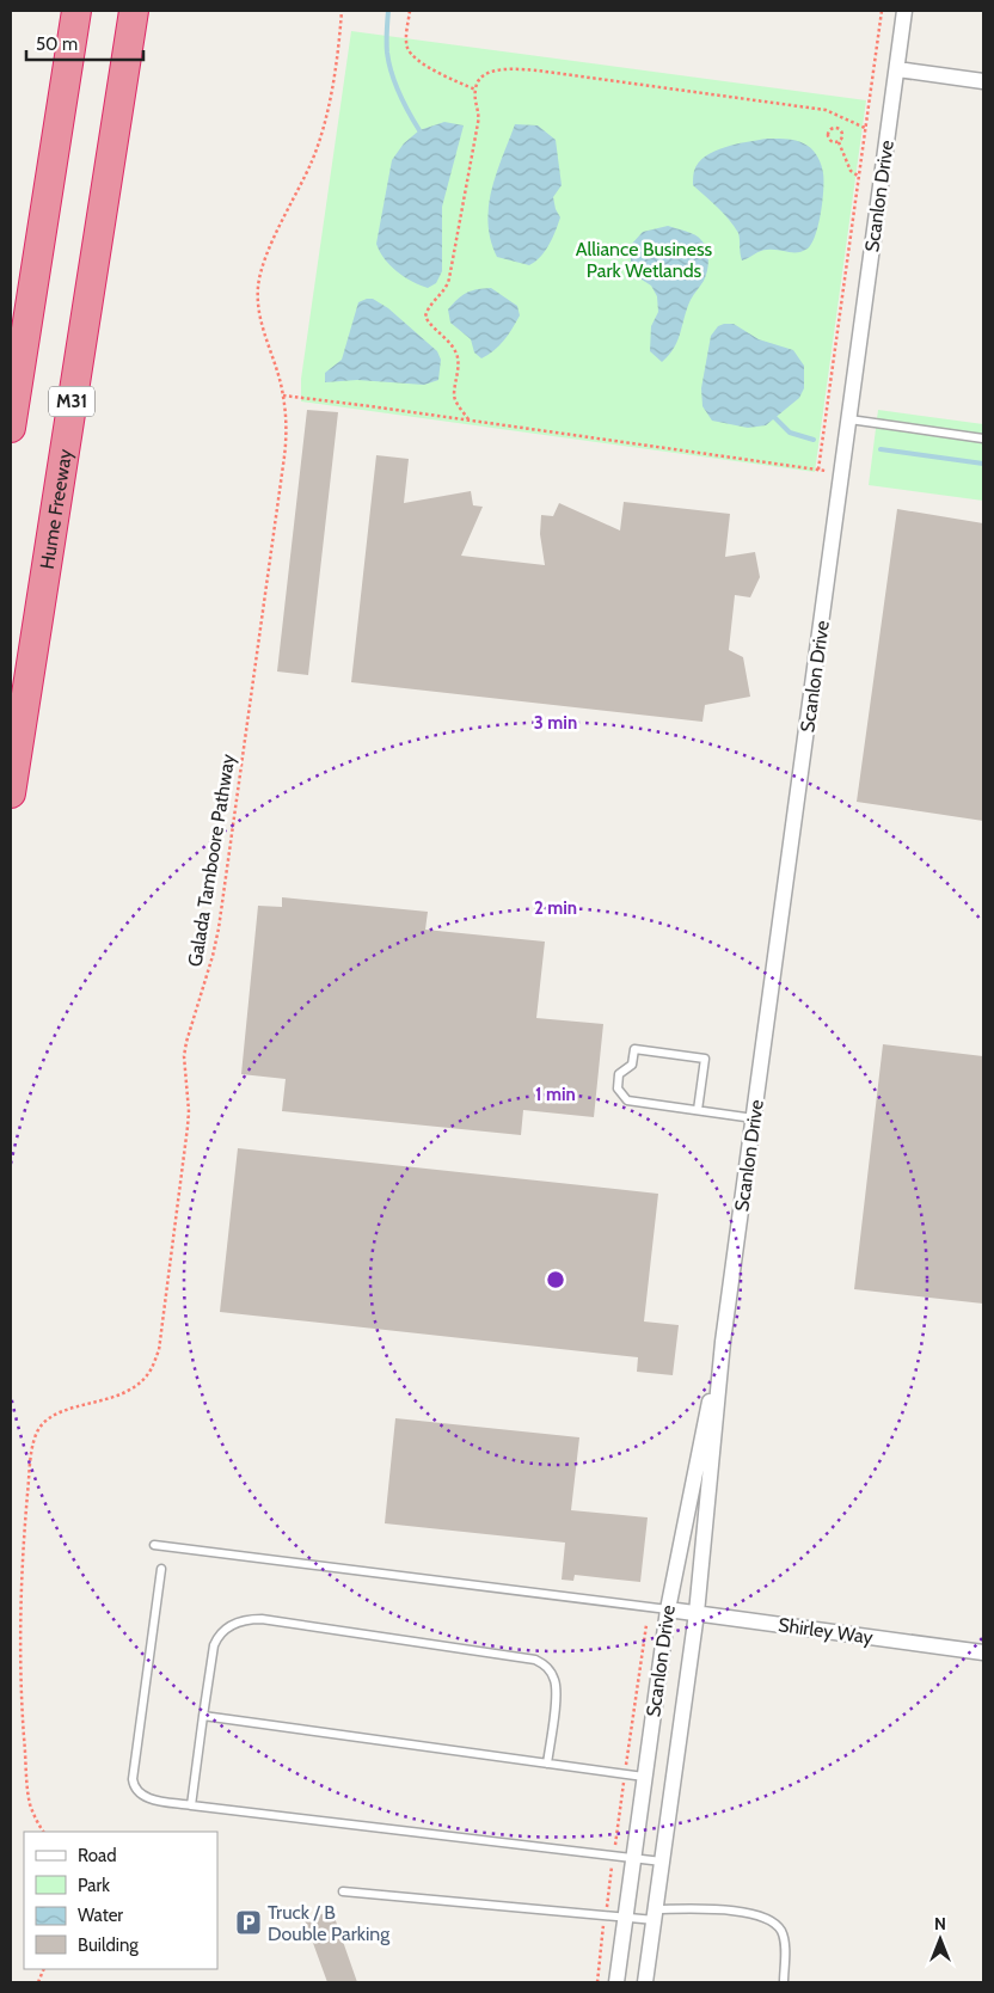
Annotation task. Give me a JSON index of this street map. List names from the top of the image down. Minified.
{"streets":{"highway":["M31","Hume Freeway"],"street":["Scanlon Drive","Shirley Way"],"path":["Galada Tamboore Pathway"]},"crossings":[["Scanlon Drive","Shirley Way"]],"parks":["Alliance Business Park Wetlands"],"places":{"parking":["Truck / B Double Parking"]},"legend":["Road","Park","Water","Building"],"scale_bar":"50 m","north":"top","rings":["3 min","2 min","1 min"]}
